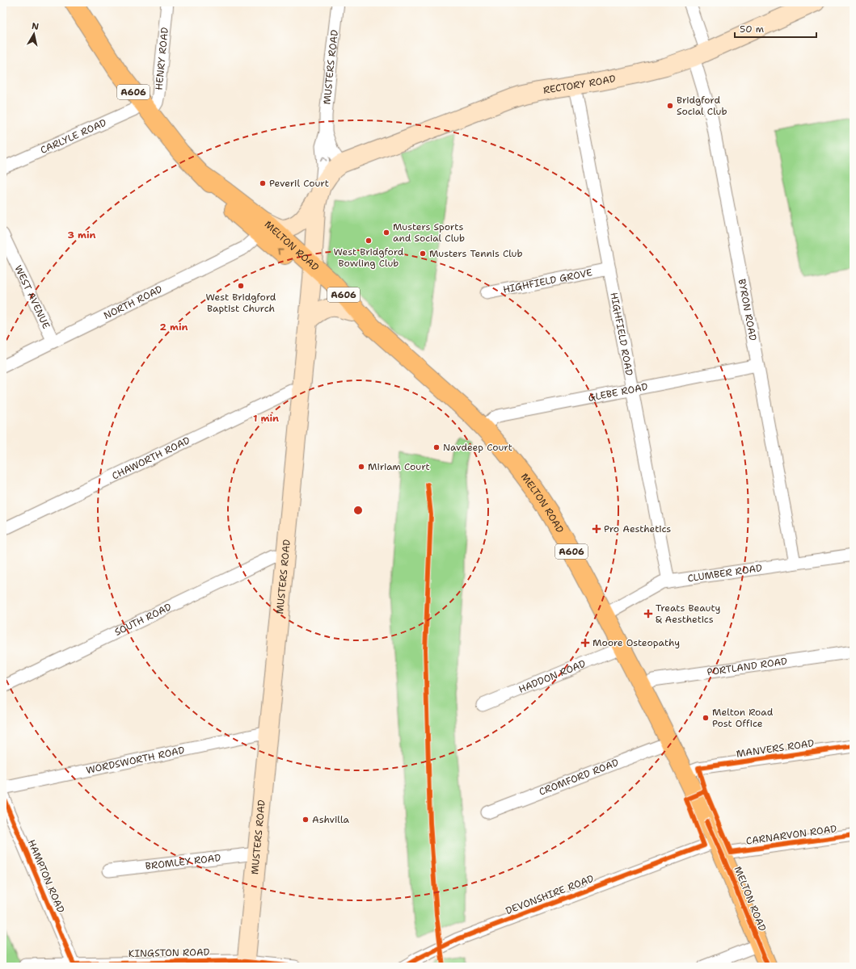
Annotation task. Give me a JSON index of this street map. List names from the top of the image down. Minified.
{"streets":{"main road":["A606","MELTON ROAD"],"street":["HENRY ROAD","MUSTERS ROAD","RECTORY ROAD","CARLYLE ROAD","HIGHFIELD GROVE","WEST AVENUE","NORTH ROAD","BYRON ROAD","HIGHFIELD ROAD","GLEBE ROAD","CHAWORTH ROAD","CLUMBER ROAD","SOUTH ROAD","PORTLAND ROAD","HADDON ROAD","MANVERS ROAD","WORDSWORTH ROAD","CROMFORD ROAD","CARNARVON ROAD","BROMLEY ROAD","HAMPTON ROAD","DEVONSHIRE ROAD","KINGSTON ROAD"]},"crossings":[["HENRY ROAD","CARLYLE ROAD"],["HENRY ROAD","MELTON ROAD"],["MUSTERS ROAD","RECTORY ROAD"],["MUSTERS ROAD","MELTON ROAD"],["MUSTERS ROAD","CHAWORTH ROAD"],["MUSTERS ROAD","SOUTH ROAD"],["MUSTERS ROAD","WORDSWORTH ROAD"],["MUSTERS ROAD","BROMLEY ROAD"],["MUSTERS ROAD","KINGSTON ROAD"],["RECTORY ROAD","BYRON ROAD"],["RECTORY ROAD","HIGHFIELD ROAD"],["CARLYLE ROAD","MELTON ROAD"],["MELTON ROAD","NORTH ROAD"],["MELTON ROAD","GLEBE ROAD"],["MELTON ROAD","CLUMBER ROAD"],["MELTON ROAD","PORTLAND ROAD"],["MELTON ROAD","HADDON ROAD"],["MELTON ROAD","MANVERS ROAD"],["MELTON ROAD","CROMFORD ROAD"],["MELTON ROAD","CARNARVON ROAD"],["MELTON ROAD","DEVONSHIRE ROAD"],["HIGHFIELD GROVE","HIGHFIELD ROAD"],["WEST AVENUE","NORTH ROAD"],["BYRON ROAD","GLEBE ROAD"],["BYRON ROAD","CLUMBER ROAD"],["HIGHFIELD ROAD","GLEBE ROAD"],["HIGHFIELD ROAD","CLUMBER ROAD"],["CARNARVON ROAD","DEVONSHIRE ROAD"],["HAMPTON ROAD","KINGSTON ROAD"]],"places":{"other":["Bridgford Social Club","Peveril Court","Musters Sports and Social Club","West Bridgford Bowling Club","Musters Tennis Club","West Bridgford Baptist Church","Navdeep Court","Miriam Court","Melton Road Post Office","Ashvilla"],"health":["Pro Aesthetics","Treats Beauty & Aesthetics","Moore Osteopathy"]},"scale_bar":"50 m","north":"top","rings":["3 min","2 min","1 min"]}
